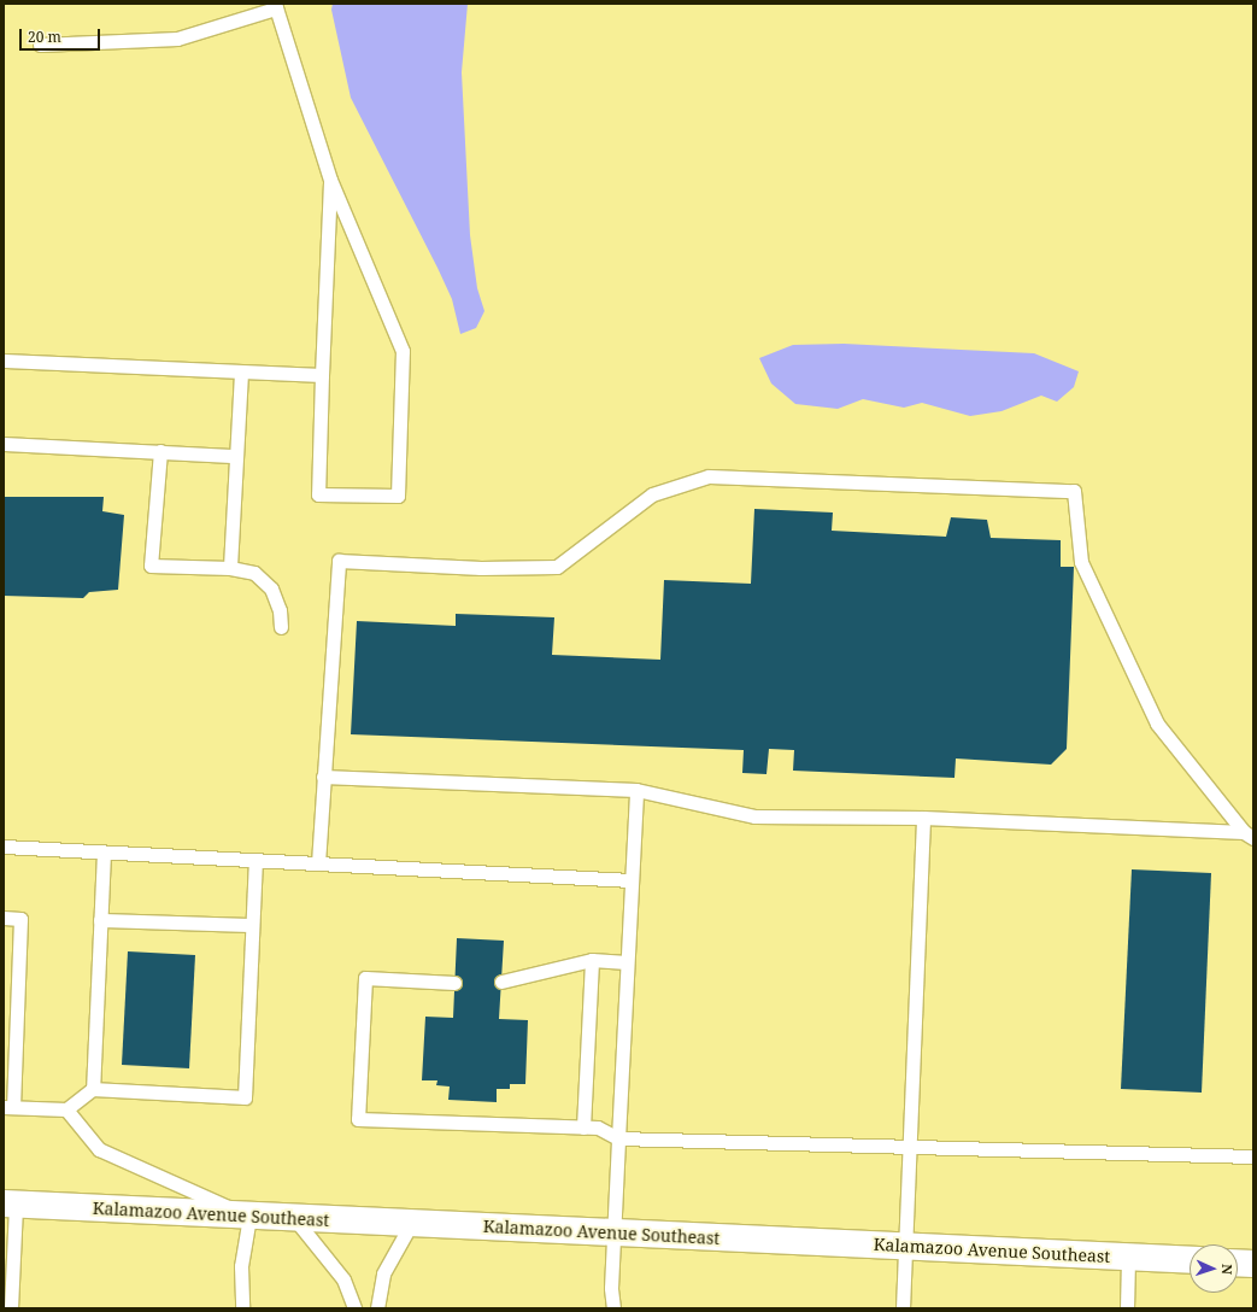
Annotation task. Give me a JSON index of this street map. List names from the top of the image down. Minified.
{"streets":{"main road":["Kalamazoo Avenue Southeast"]},"scale_bar":"20 m","north":"right"}
